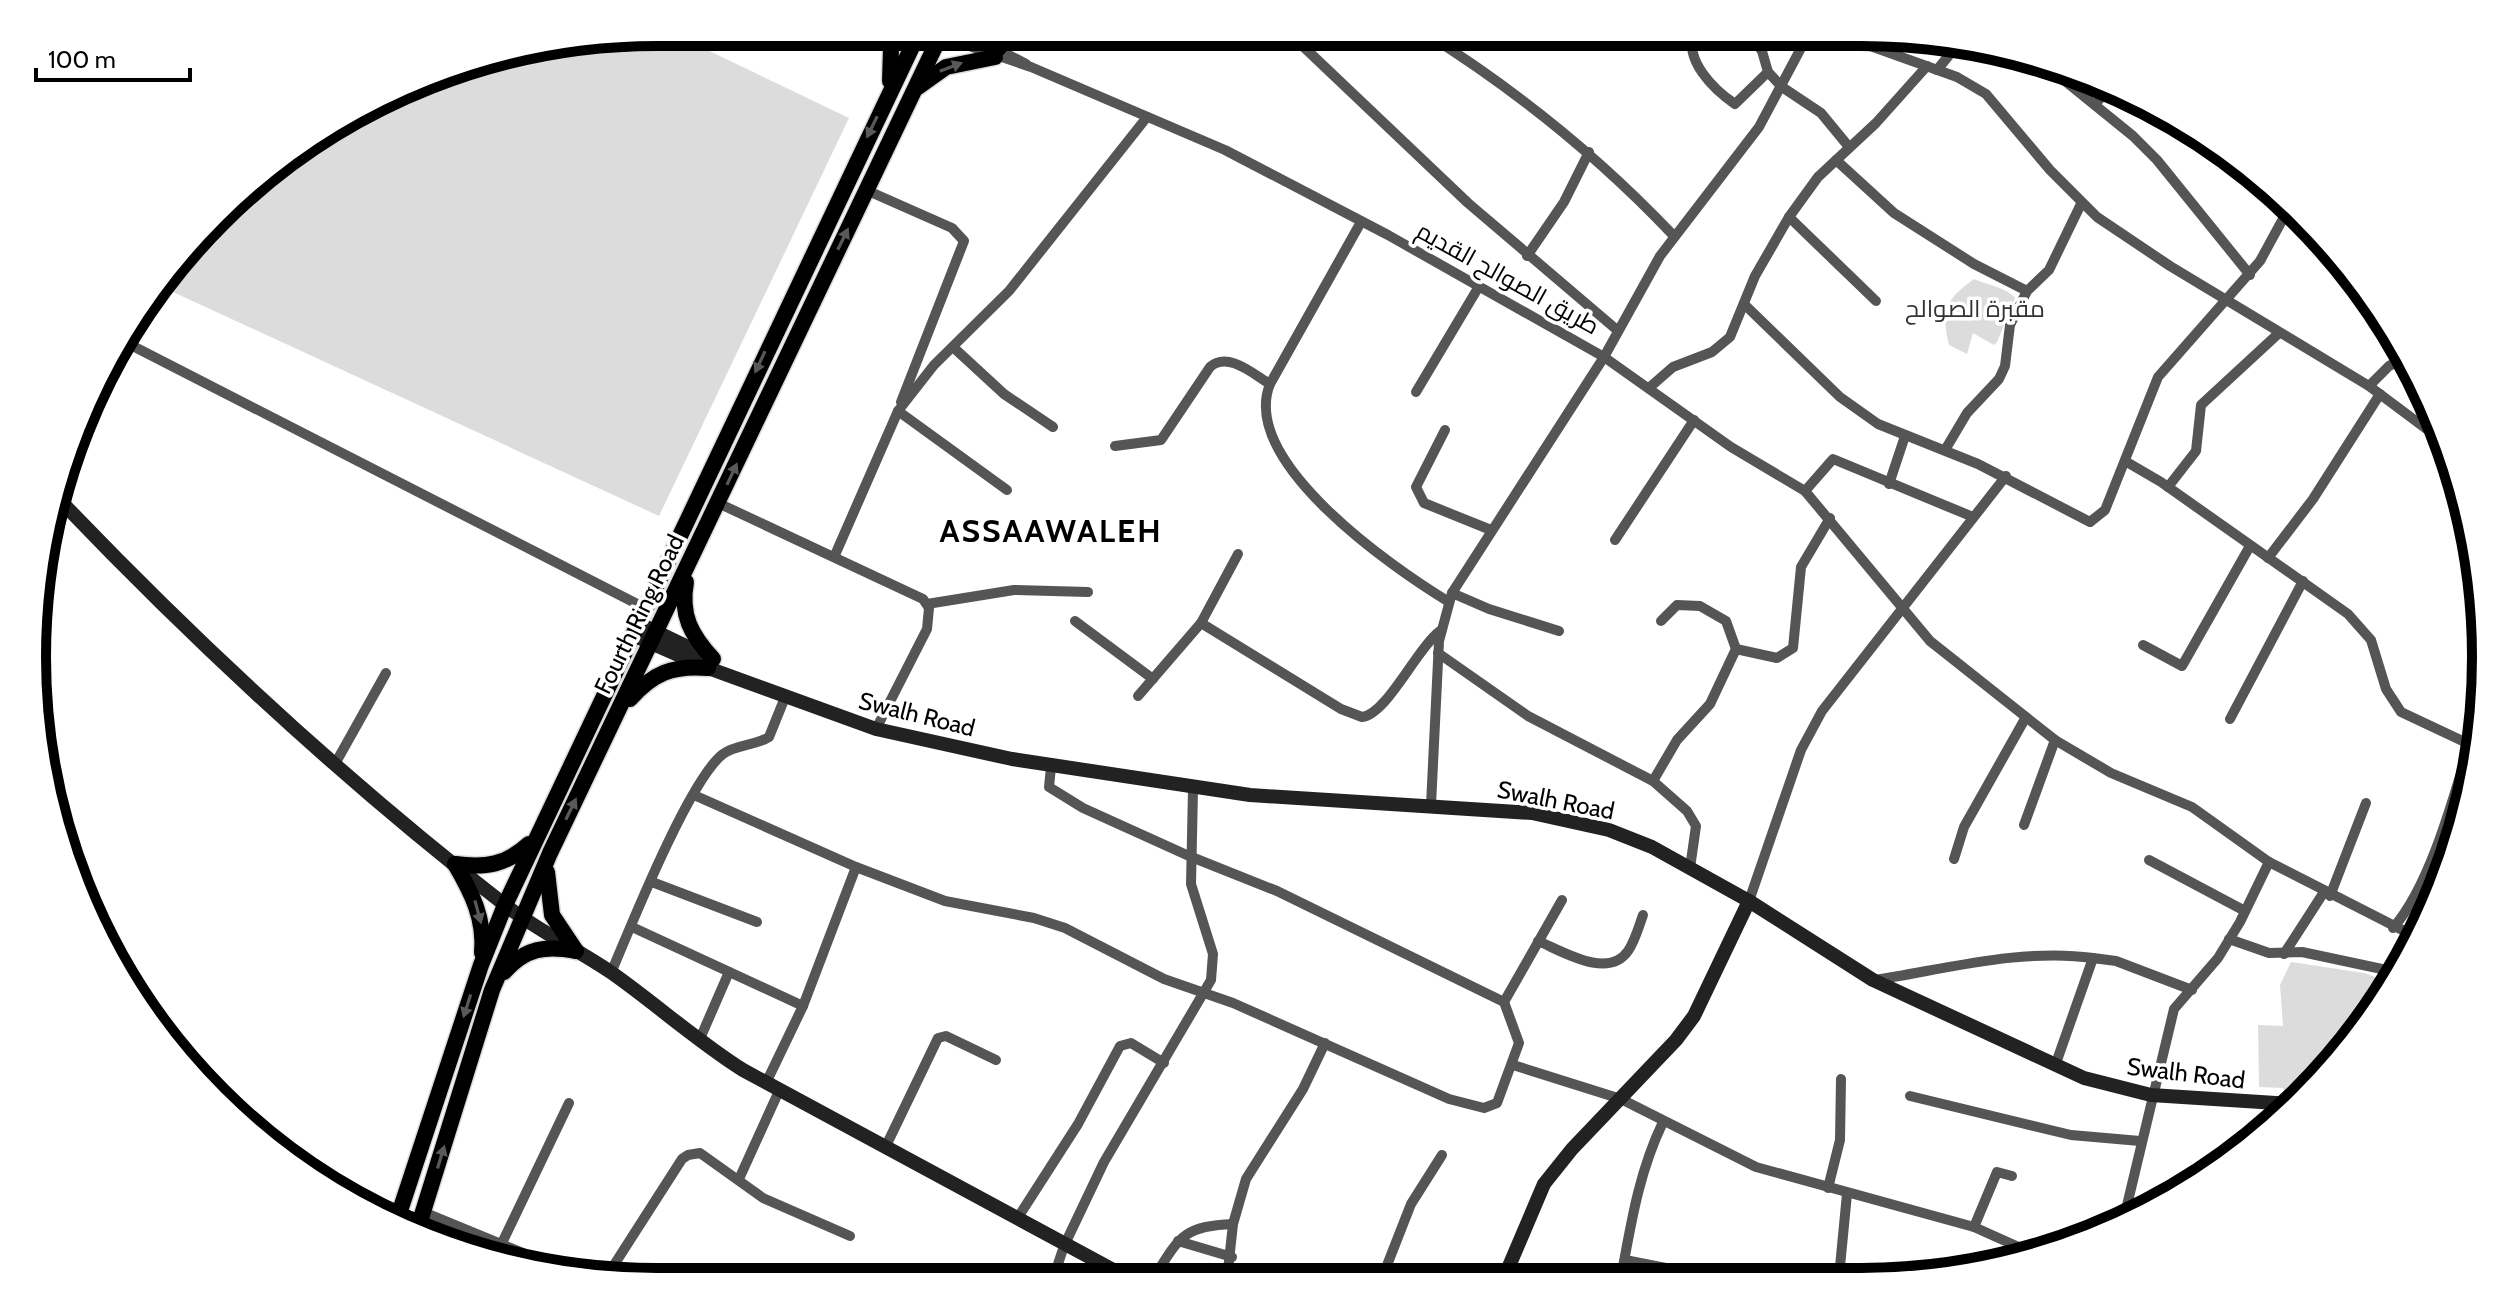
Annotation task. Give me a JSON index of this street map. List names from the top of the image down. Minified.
{"streets":{"main road":["Fourth Ring Road"],"street":["طريق الصوالح القديم","Swalh Road"]},"crossings":[["طريق الصوالح القديم","Swalh Road"],["Fourth Ring Road","Swalh Road"]],"districts":["ASSAAWALEH"],"parks":["مقبرة الصوالح"],"scale_bar":"100 m"}
